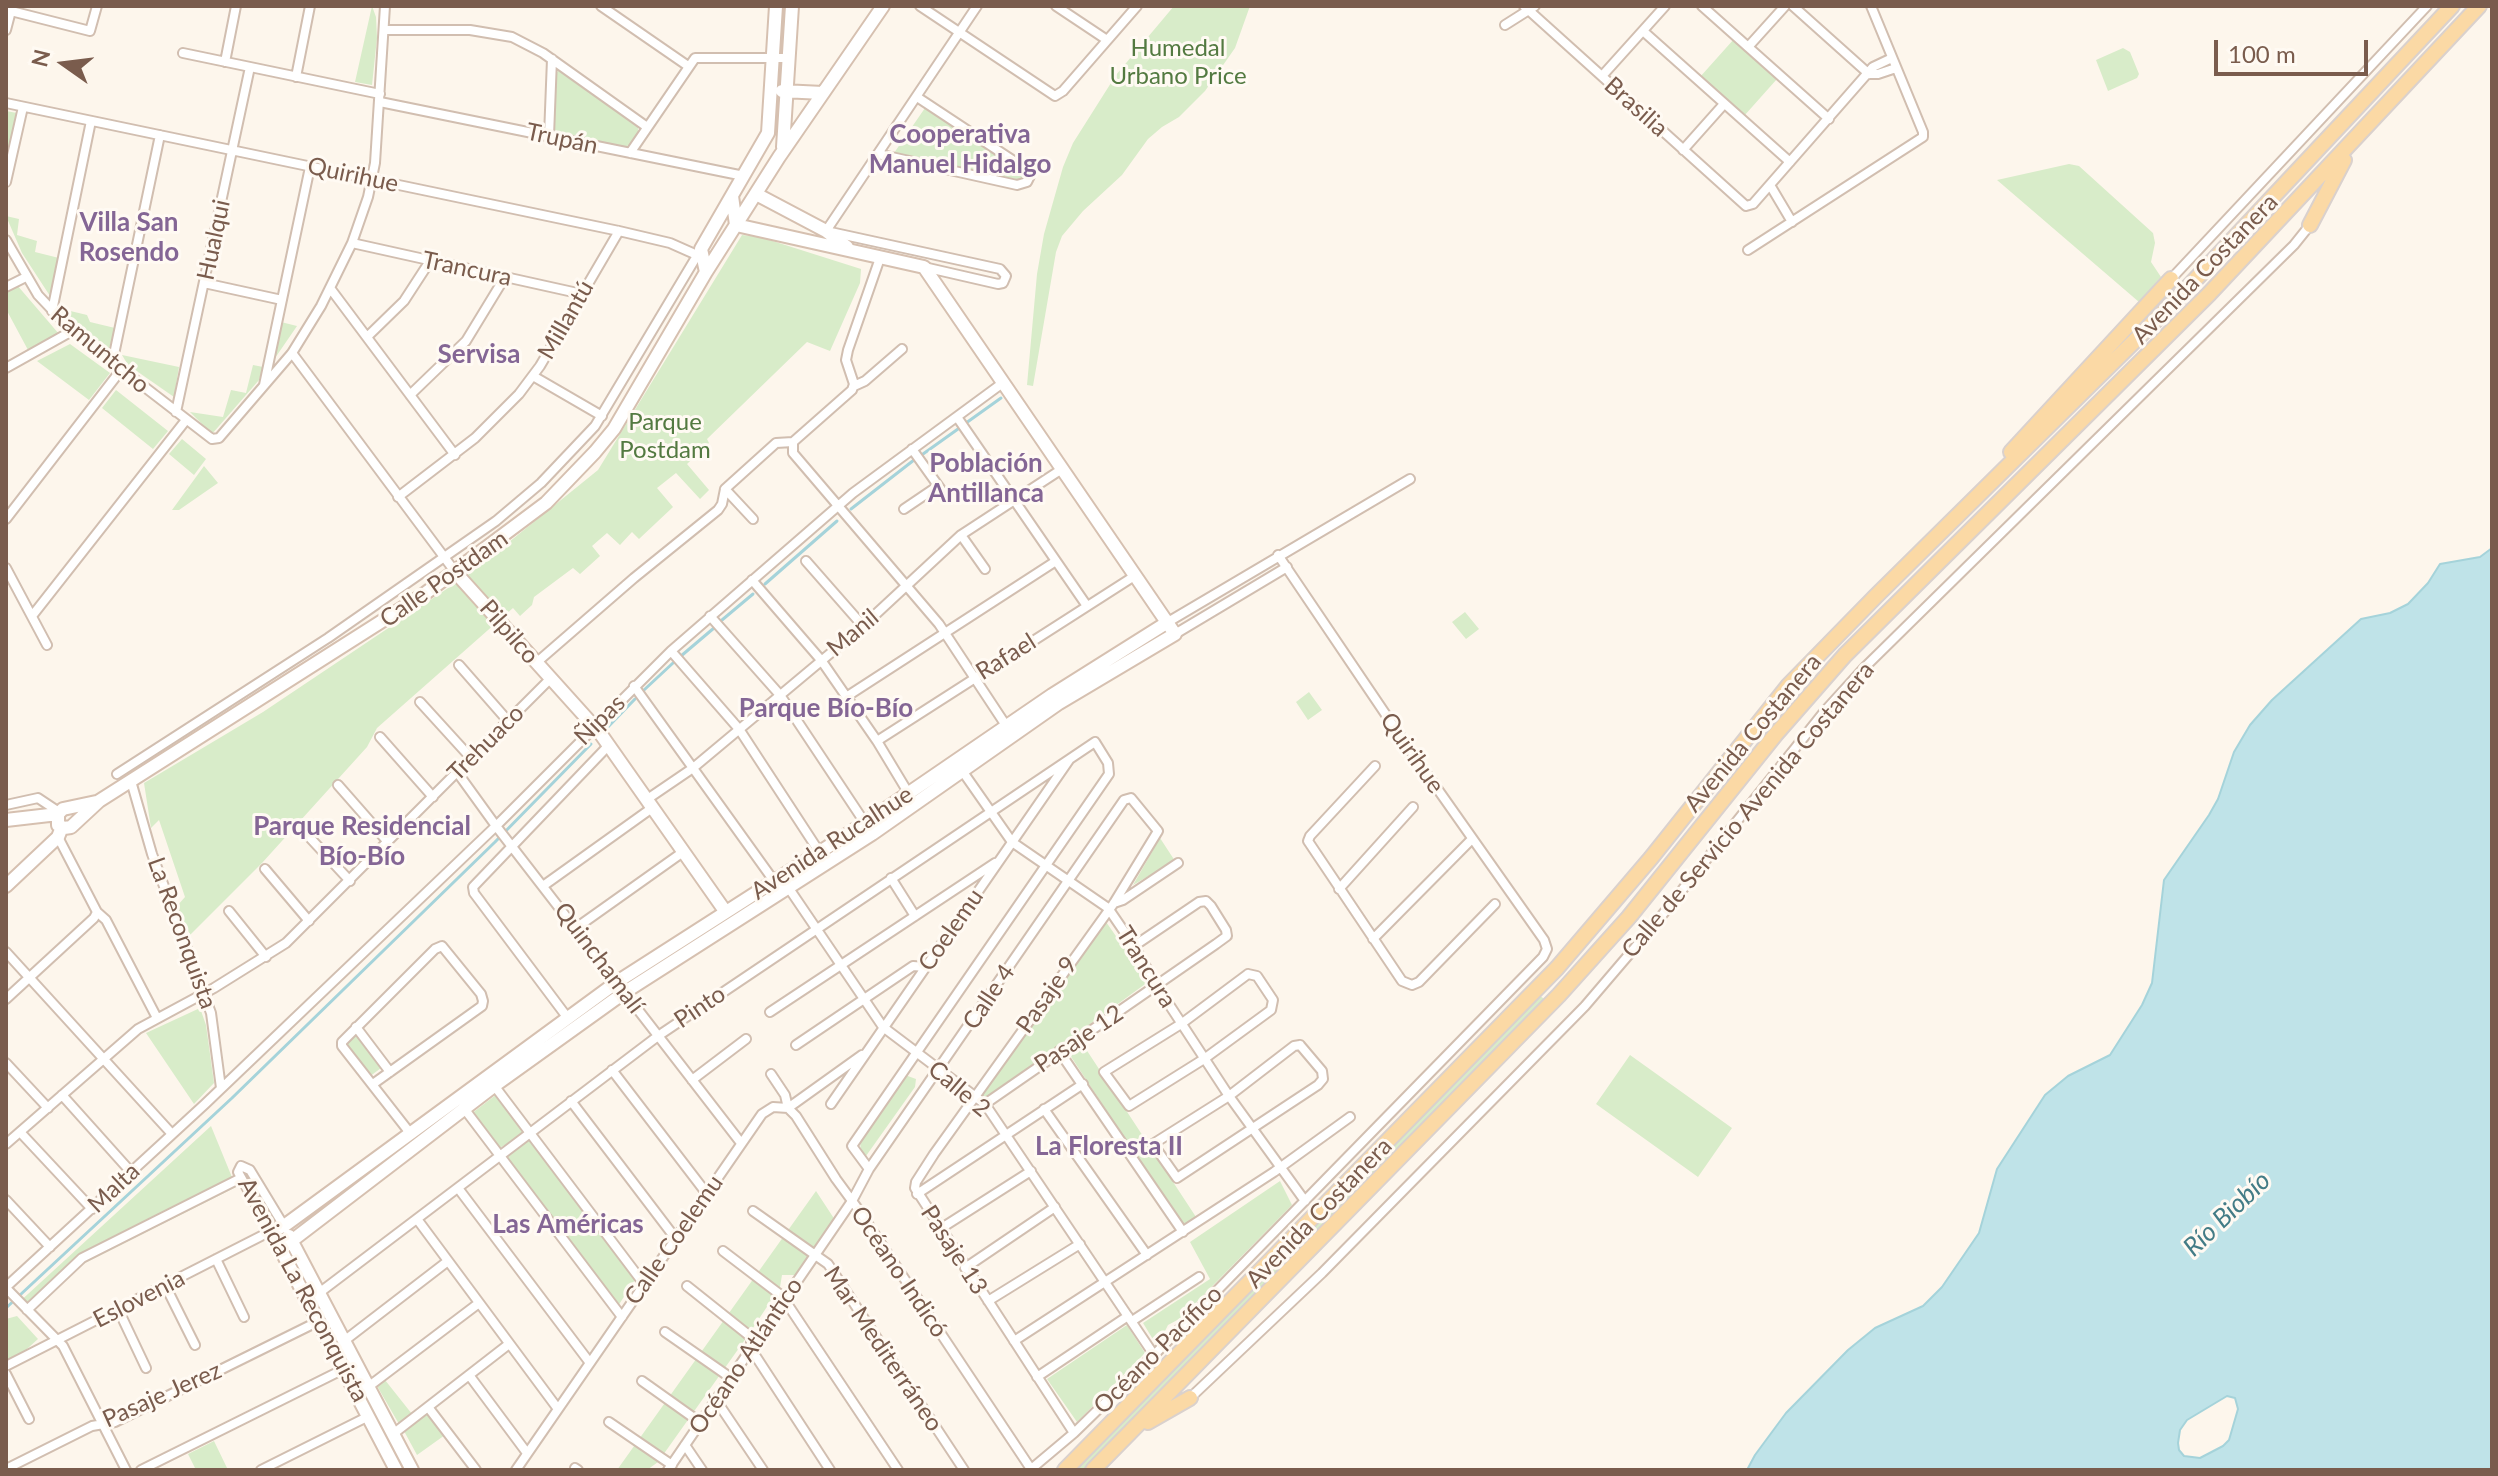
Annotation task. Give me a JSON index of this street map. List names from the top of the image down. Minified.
{"streets":{"main road":["Avenida Costanera"],"street":["Brasilia","Trupán","Quirihue","Hualqui","Trancura","Millantú","Ramuntcho","Calle Postdam","Pilpilco","Manil","Rafael","Ñipas","Trehuaco","Calle de Servicio Avenida Costanera","Avenida Rucalhue","Coelemu","La Reconquista","Quinchamalí","Pasaje 9","Calle 4","Pinto","Pasaje 12","Calle 2","Malta","Calle Coelemu","Pasaje 13","Océano Indicó","Avenida La Reconquista","Eslovenia","Mar Mediterráneo","Océano Pacífico","Océano Atlántico","Pasaje Jerez"]},"crossings":[["Trupán","Hualqui"],["Trupán","Calle Postdam"],["Quirihue","Hualqui"],["Quirihue","Millantú"],["Quirihue","Calle Postdam"],["Quirihue","Avenida Rucalhue"],["Quirihue","Océano Pacífico"],["Hualqui","Ramuntcho"],["Trancura","Millantú"],["Trancura","Avenida Rucalhue"],["Trancura","Coelemu"],["Trancura","Pasaje 9"],["Trancura","Calle 4"],["Trancura","Pinto"],["Trancura","Pasaje 12"],["Trancura","Océano Pacífico"],["Millantú","Pilpilco"],["Calle Postdam","Pilpilco"],["Calle Postdam","La Reconquista"],["Pilpilco","Manil"],["Pilpilco","Ñipas"],["Pilpilco","Trehuaco"],["Pilpilco","Avenida Rucalhue"],["Manil","Quinchamalí"],["Ñipas","Avenida Rucalhue"],["Ñipas","La Reconquista"],["Ñipas","Quinchamalí"],["Ñipas","Malta"],["Trehuaco","La Reconquista"],["Trehuaco","Quinchamalí"],["Avenida Rucalhue","Quinchamalí"],["Avenida Rucalhue","Calle 2"],["Avenida Rucalhue","Avenida La Reconquista"],["Avenida Rucalhue","Eslovenia"],["Coelemu","Pinto"],["Coelemu","Calle 2"],["Coelemu","Calle Coelemu"],["La Reconquista","Malta"],["Quinchamalí","Pinto"],["Quinchamalí","Calle Coelemu"],["Pasaje 9","Calle 4"],["Pasaje 9","Calle 2"],["Pasaje 9","Pasaje 13"],["Calle 4","Calle 2"],["Calle 4","Océano Indicó"],["Calle 4","Océano Atlántico"],["Pinto","Calle 2"],["Pinto","Avenida La Reconquista"],["Pasaje 12","Calle 2"],["Calle 2","Pasaje 13"],["Calle 2","Océano Pacífico"],["Calle Coelemu","Océano Indicó"],["Pasaje 13","Océano Pacífico"],["Océano Indicó","Océano Pacífico"],["Océano Indicó","Océano Atlántico"],["Avenida La Reconquista","Eslovenia"],["Avenida La Reconquista","Pasaje Jerez"],["Mar Mediterráneo","Océano Atlántico"]],"districts":["Cooperativa Manuel Hidalgo","Villa San Rosendo","Servisa","Población Antillanca","Parque Bío-Bío","Parque Residencial Bío-Bío","La Floresta II","Las Américas"],"water":["Río Biobío"],"parks":["Humedal Urbano Price","Parque Postdam"],"scale_bar":"100 m","north":"left"}
